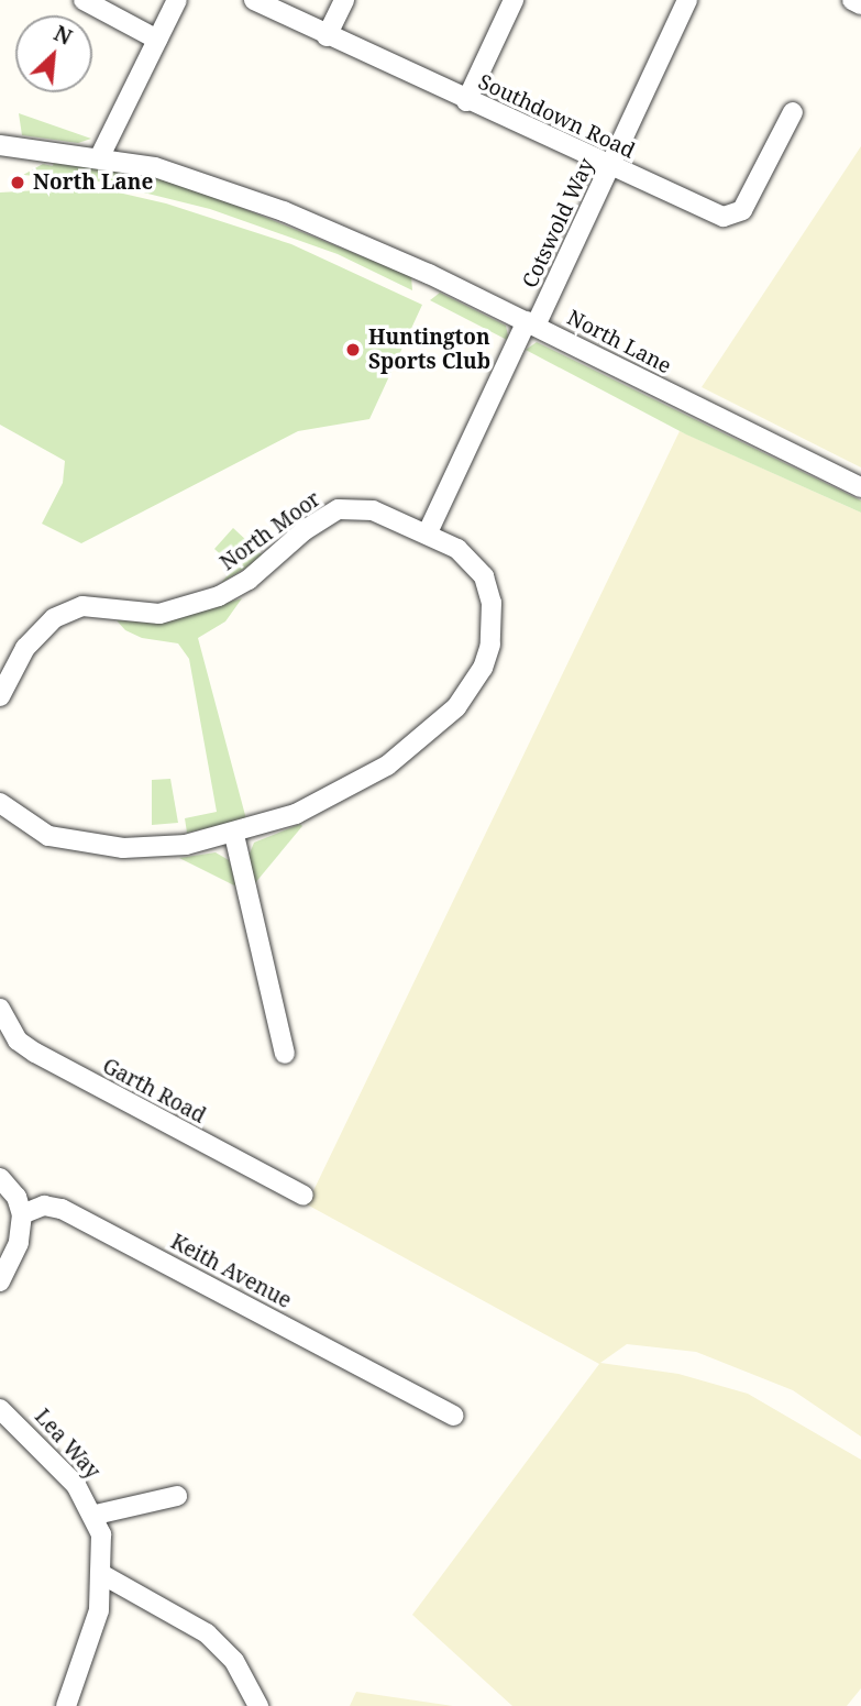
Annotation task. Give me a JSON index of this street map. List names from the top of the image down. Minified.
{"streets":{"street":["Southdown Road","Cotswold Way","North Lane","North Moor","Garth Road","Keith Avenue","Lea Way"]},"crossings":[["Southdown Road","Cotswold Way"],["Cotswold Way","North Lane"]],"places":["North Lane","Huntington Sports Club"],"north":"top right"}
